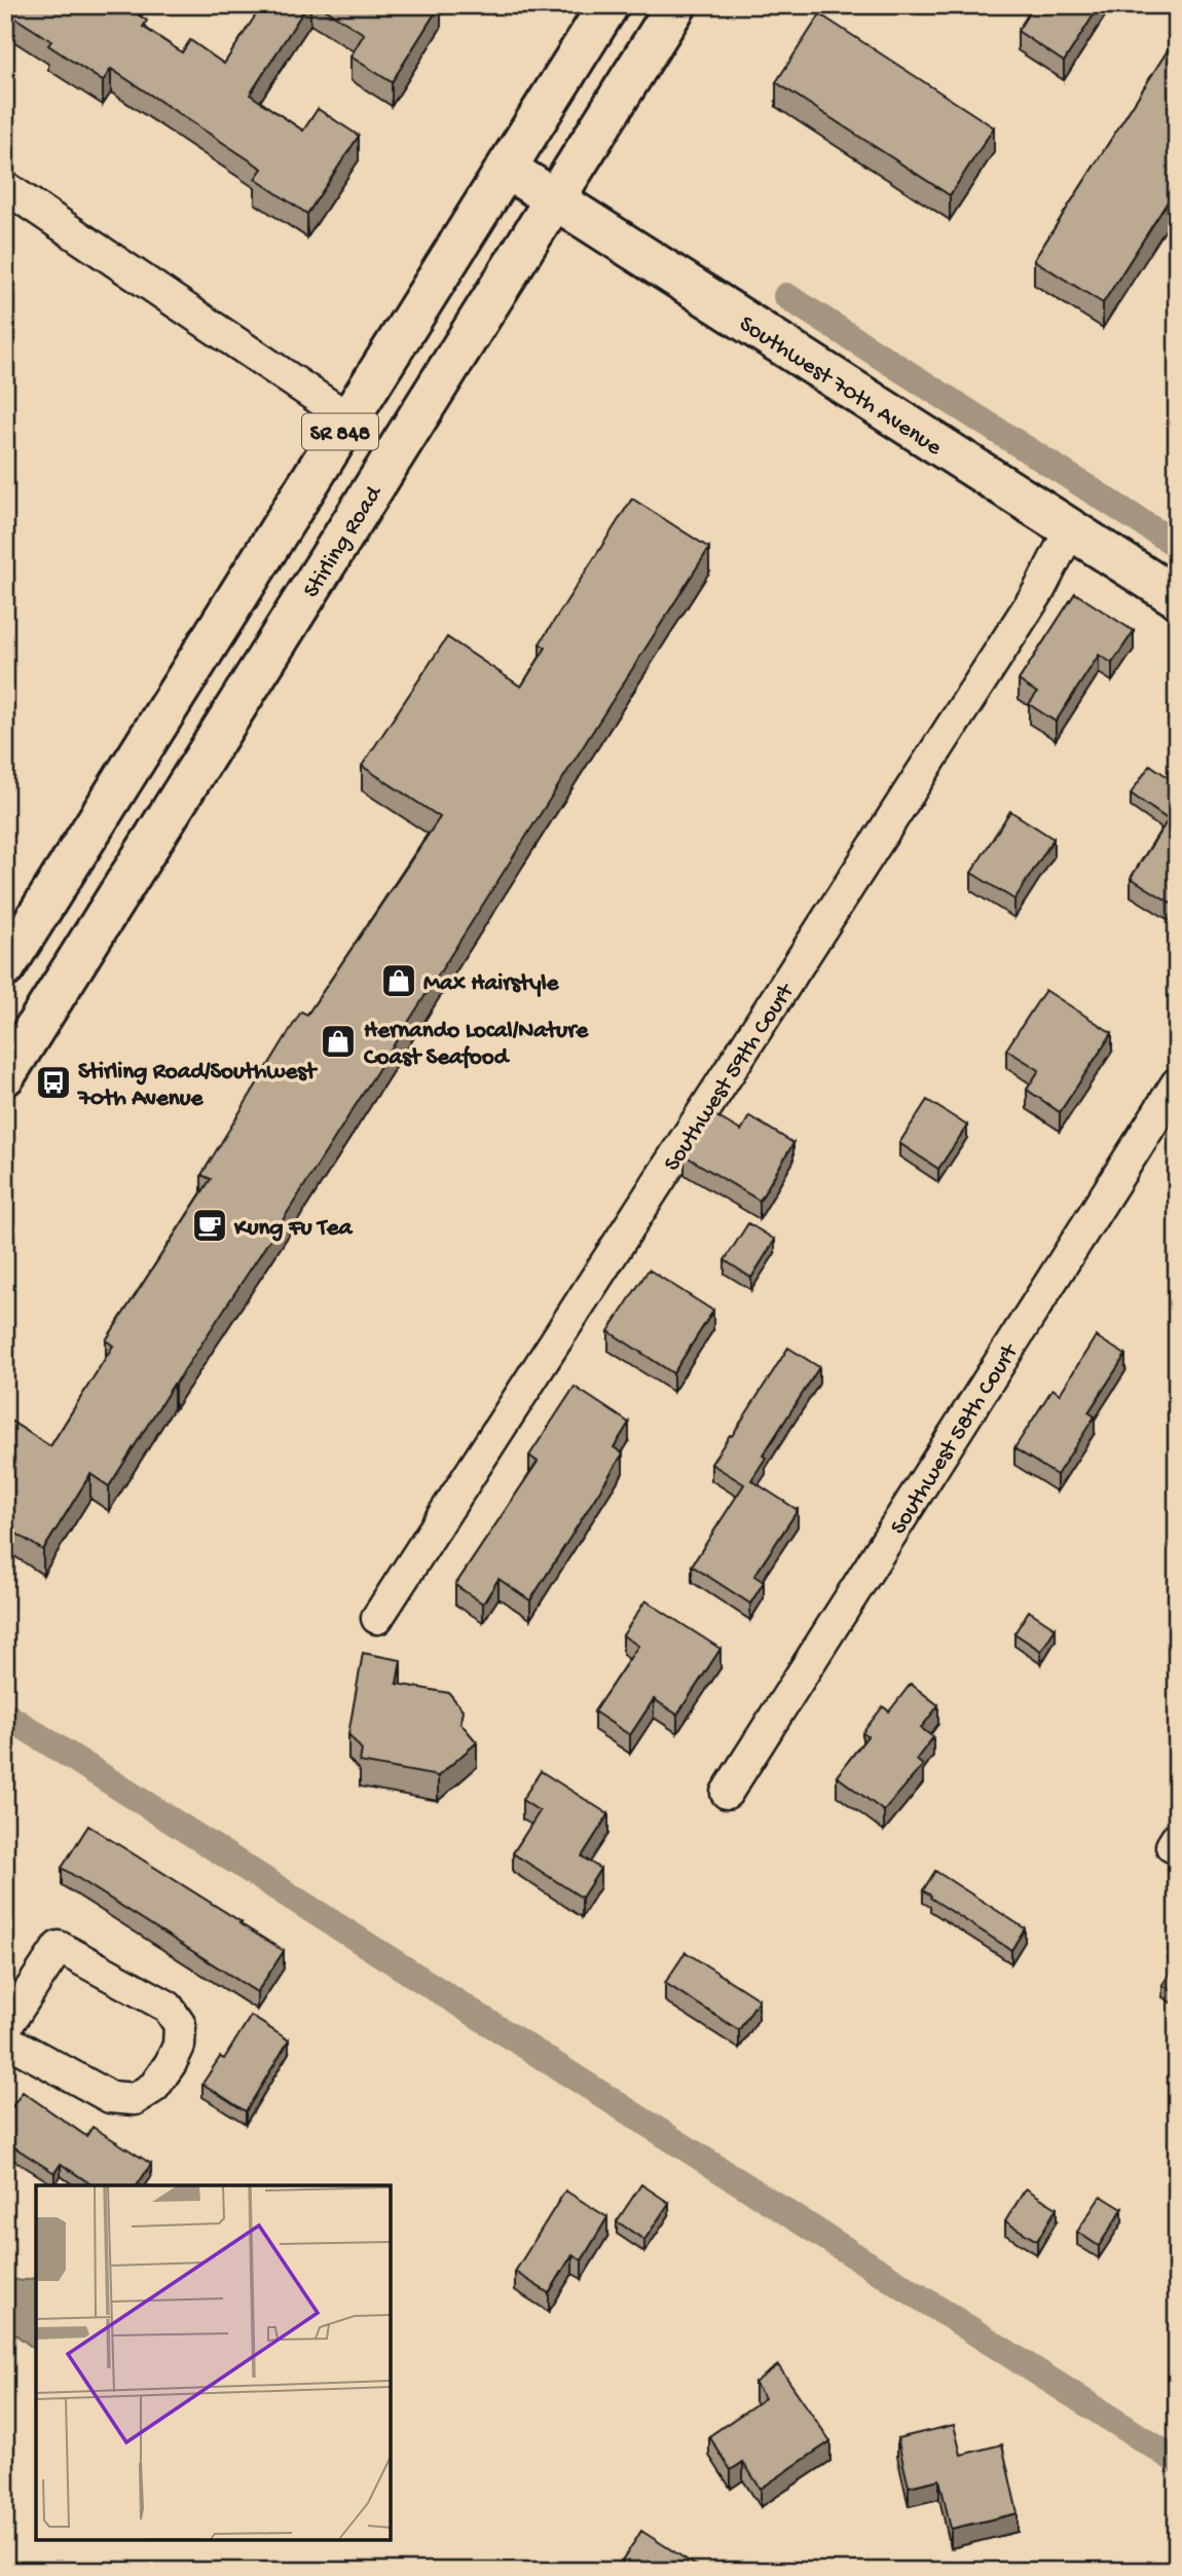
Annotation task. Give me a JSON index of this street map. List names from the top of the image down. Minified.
{"streets":{"main road":["Southwest 70th Avenue","SR 848","Stirling Road"],"street":["Southwest 59th Court","Southwest 58th Court"]},"crossings":[["Southwest 70th Avenue","SR 848"],["Southwest 70th Avenue","Stirling Road"],["Southwest 70th Avenue","Southwest 59th Court"]],"places":{"shop":["Max Hairstyle","Hernando Local/Nature Coast Seafood"],"bus stop":["Stirling Road/Southwest 70th Avenue"],"cafe":["Kung Fu Tea"]}}
